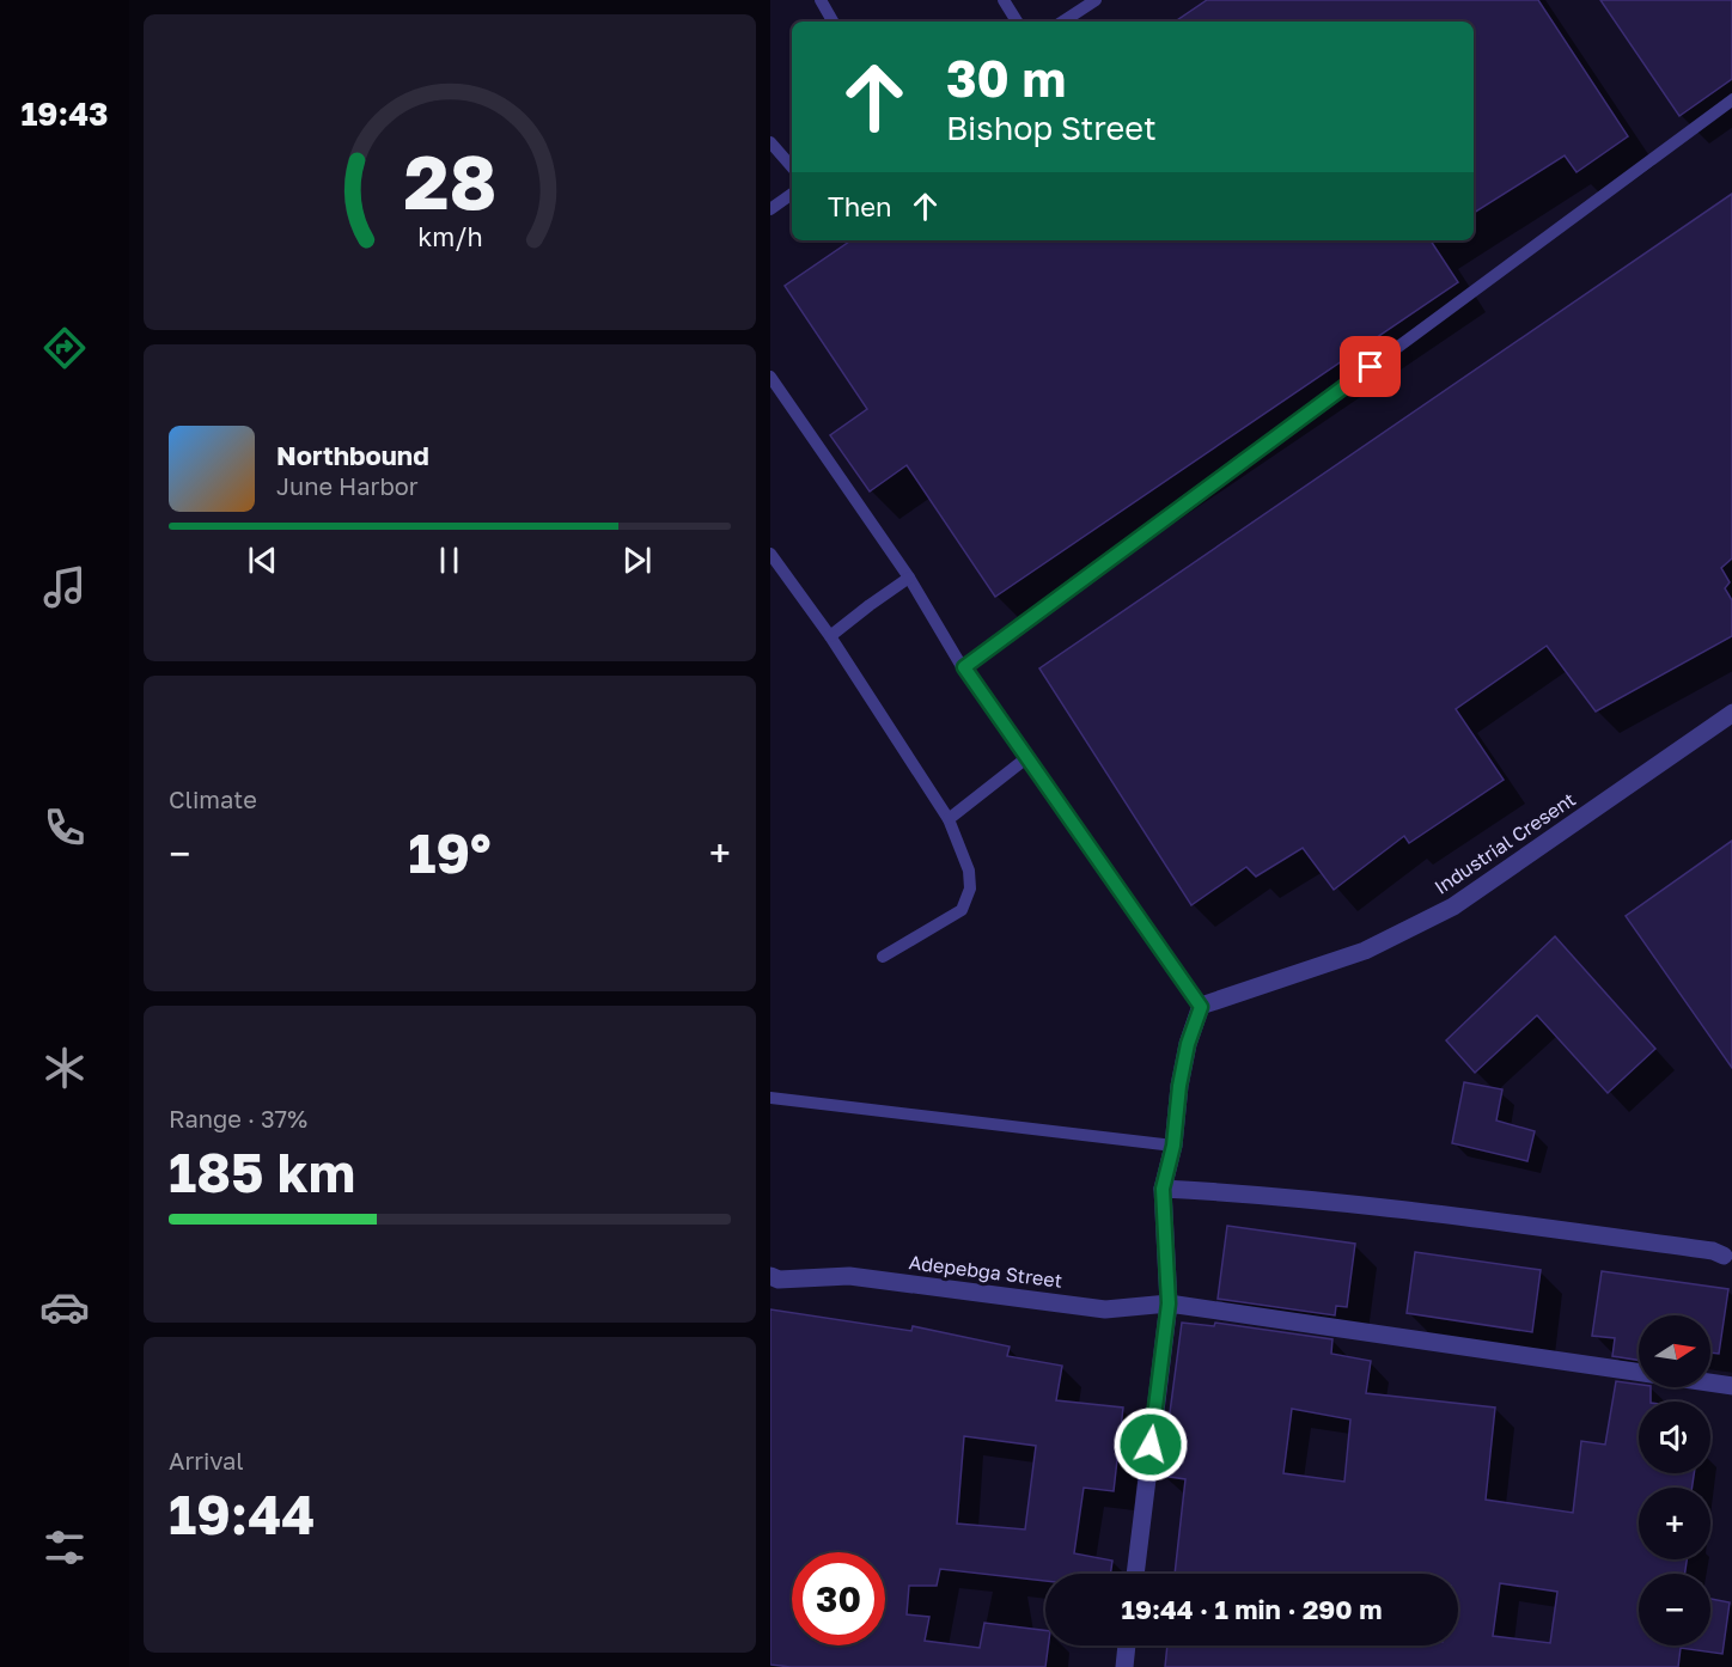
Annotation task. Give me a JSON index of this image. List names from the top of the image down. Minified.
{"streets":{"street":["Industrial Cresent","Adepebga Street"]},"north":"right","page":{"tabs":"19:43","turn":["30 m","Bishop Street"],"then":"Then","song":["Northbound","June Harbor"],"tile":["Climate",["Range · 37%","185 km"],["Arrival","19:44"]],"heat":["−","19°","+"],"map_buttons":["+","−"],"limit":"30","trip":"19:44 · 1 min · 290 m","gauge":["28","km/h"]}}
